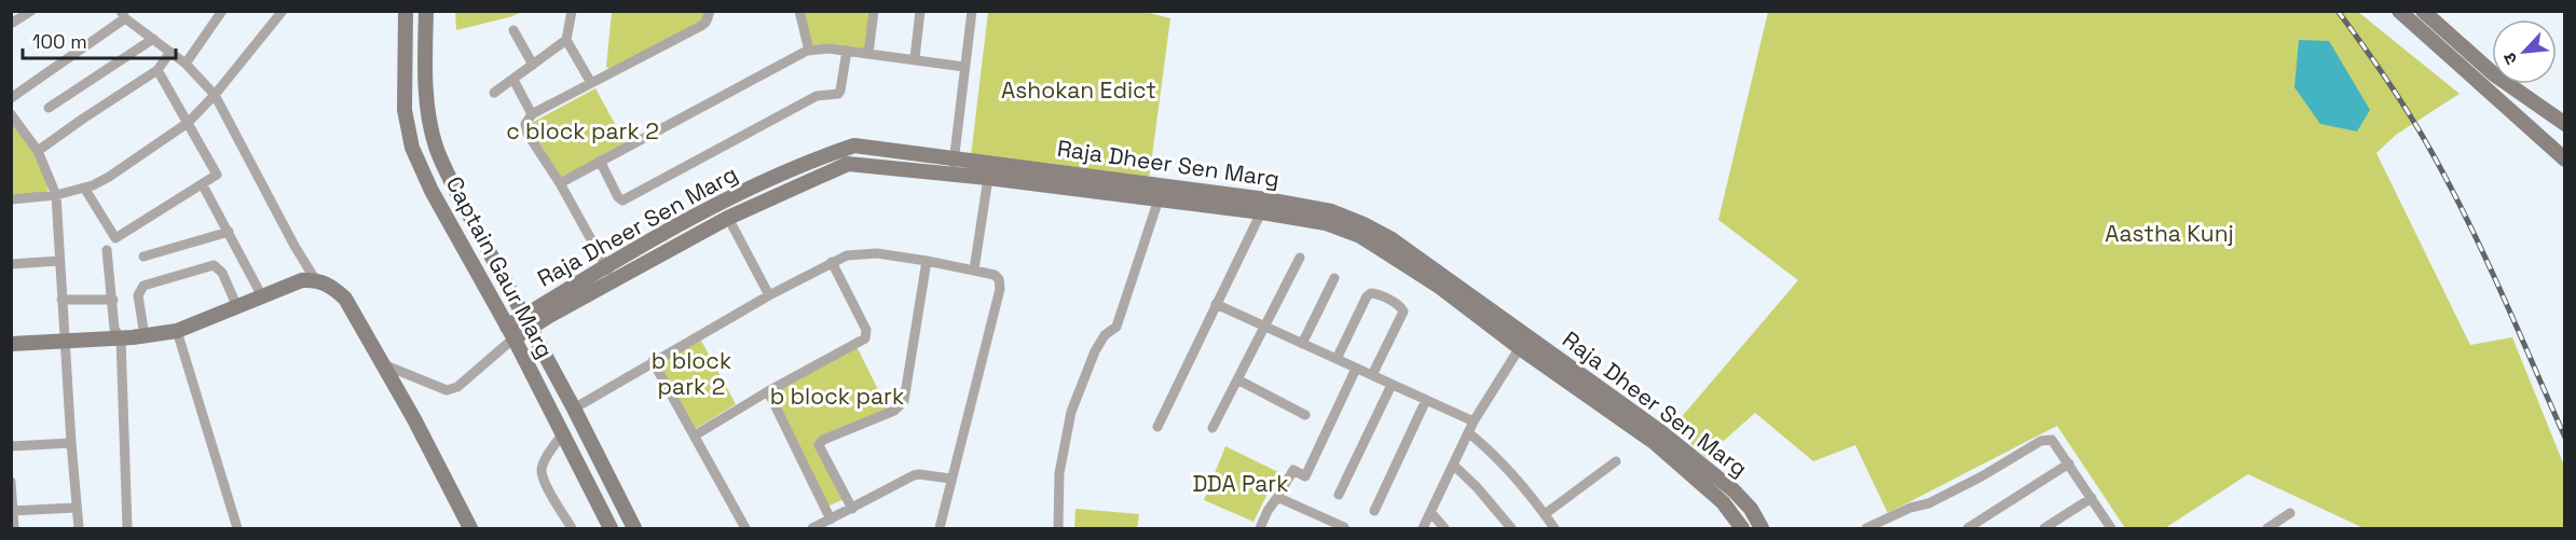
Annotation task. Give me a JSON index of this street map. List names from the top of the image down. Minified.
{"streets":{"street":["Raja Dheer Sen Marg","Captain Gaur Marg"]},"crossings":[["Raja Dheer Sen Marg","Captain Gaur Marg"]],"parks":["Ashokan Edict","c block park 2","Aastha Kunj","b block park 2","b block park","DDA Park"],"scale_bar":"100 m","north":"bottom left"}
